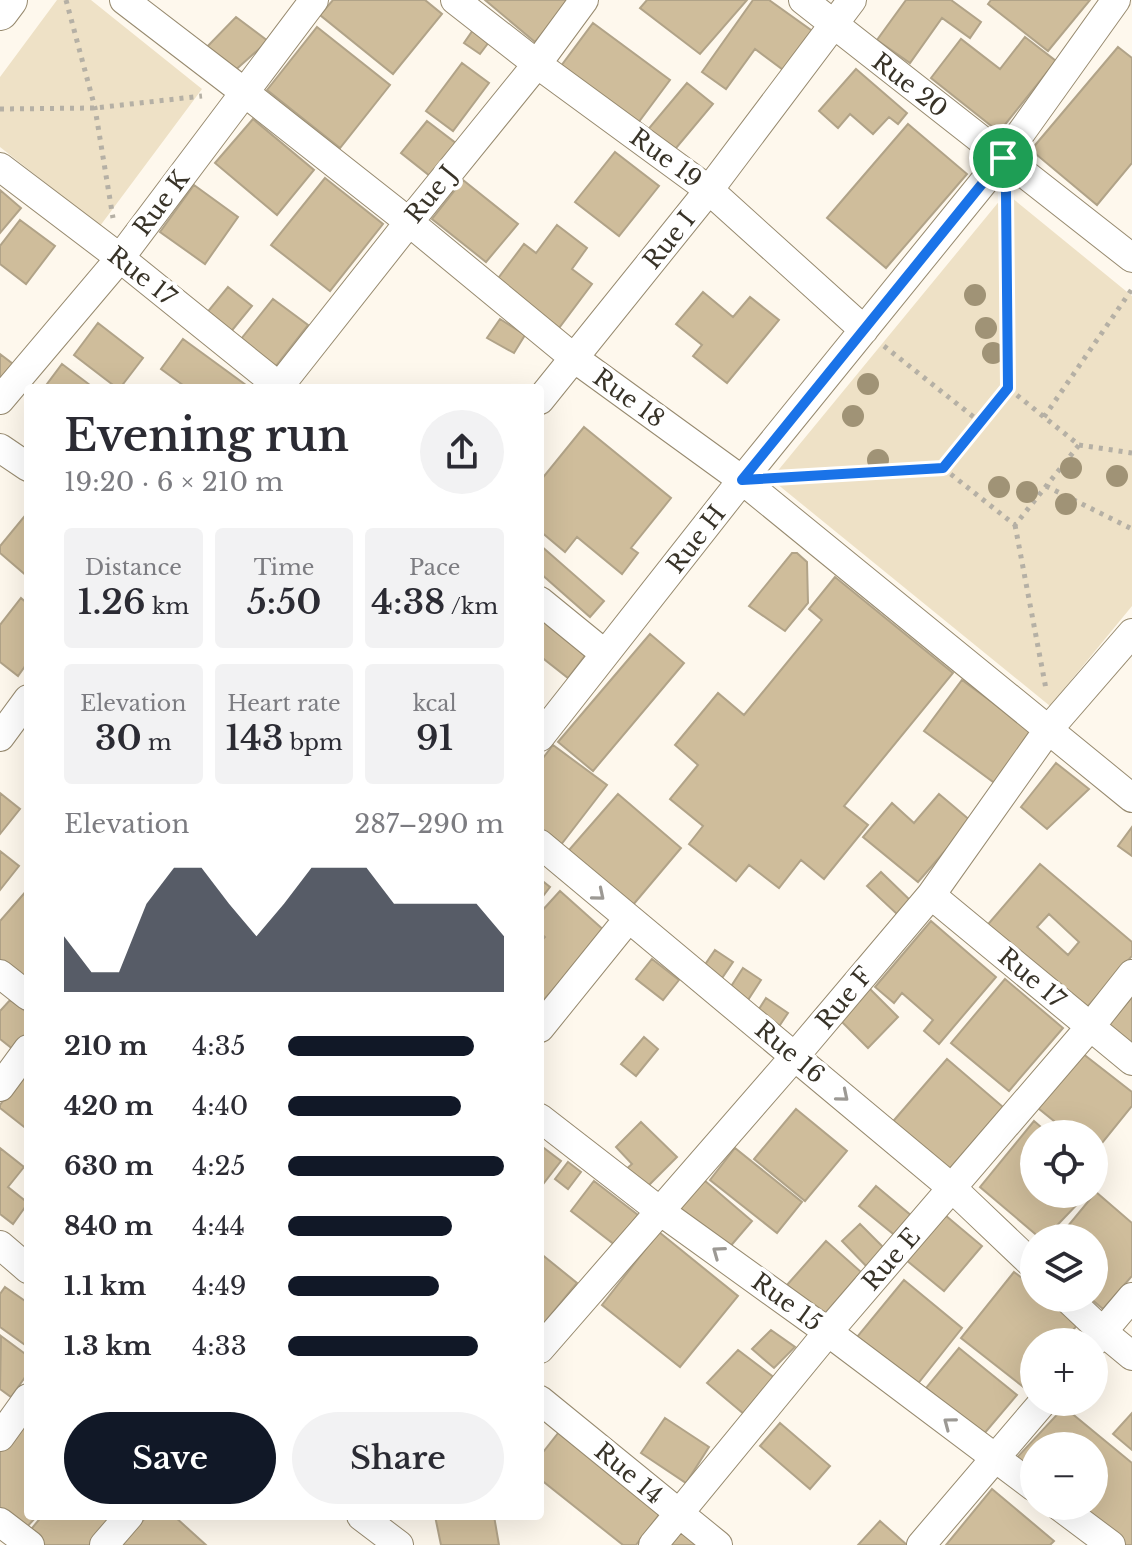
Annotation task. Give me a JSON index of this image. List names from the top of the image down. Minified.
{"streets":{"street":["Rue 20","Rue 19","Rue J","Rue K","Rue I","Rue 17","Rue 18","Rue H","Rue F","Rue 16","Rue E","Rue 15","Rue 14"]},"crossings":[["Rue 20","Rue I"],["Rue 20","Rue H"],["Rue 19","Rue J"],["Rue 19","Rue I"],["Rue 19","Rue H"],["Rue J","Rue 18"],["Rue K","Rue 17"],["Rue K","Rue 18"],["Rue I","Rue 18"],["Rue 17","Rue F"],["Rue 17","Rue E"],["Rue 18","Rue H"],["Rue 18","Rue F"],["Rue F","Rue 16"],["Rue F","Rue 15"],["Rue 16","Rue E"],["Rue E","Rue 15"],["Rue E","Rue 14"]],"one_way":["Rue 16","Rue 15"],"page":{"heading":["Evening run","19:20 · 6 × 210 m"],"stats":[["Distance","1.26 km"],["Time","5:50"],["Pace","4:38 /km"],["Elevation","30 m"],["Heart rate","143 bpm"],["kcal","91"]],"chart":["Elevation","287–290 m"],"list":[{"name":"210 m","note":"4:35"},{"name":"420 m","note":"4:40"},{"name":"630 m","note":"4:25"},{"name":"840 m","note":"4:44"},{"name":"1.1 km","note":"4:49"},{"name":"1.3 km","note":"4:33"}],"map_buttons":["+","−"],"buttons":["Save","Share"]}}
